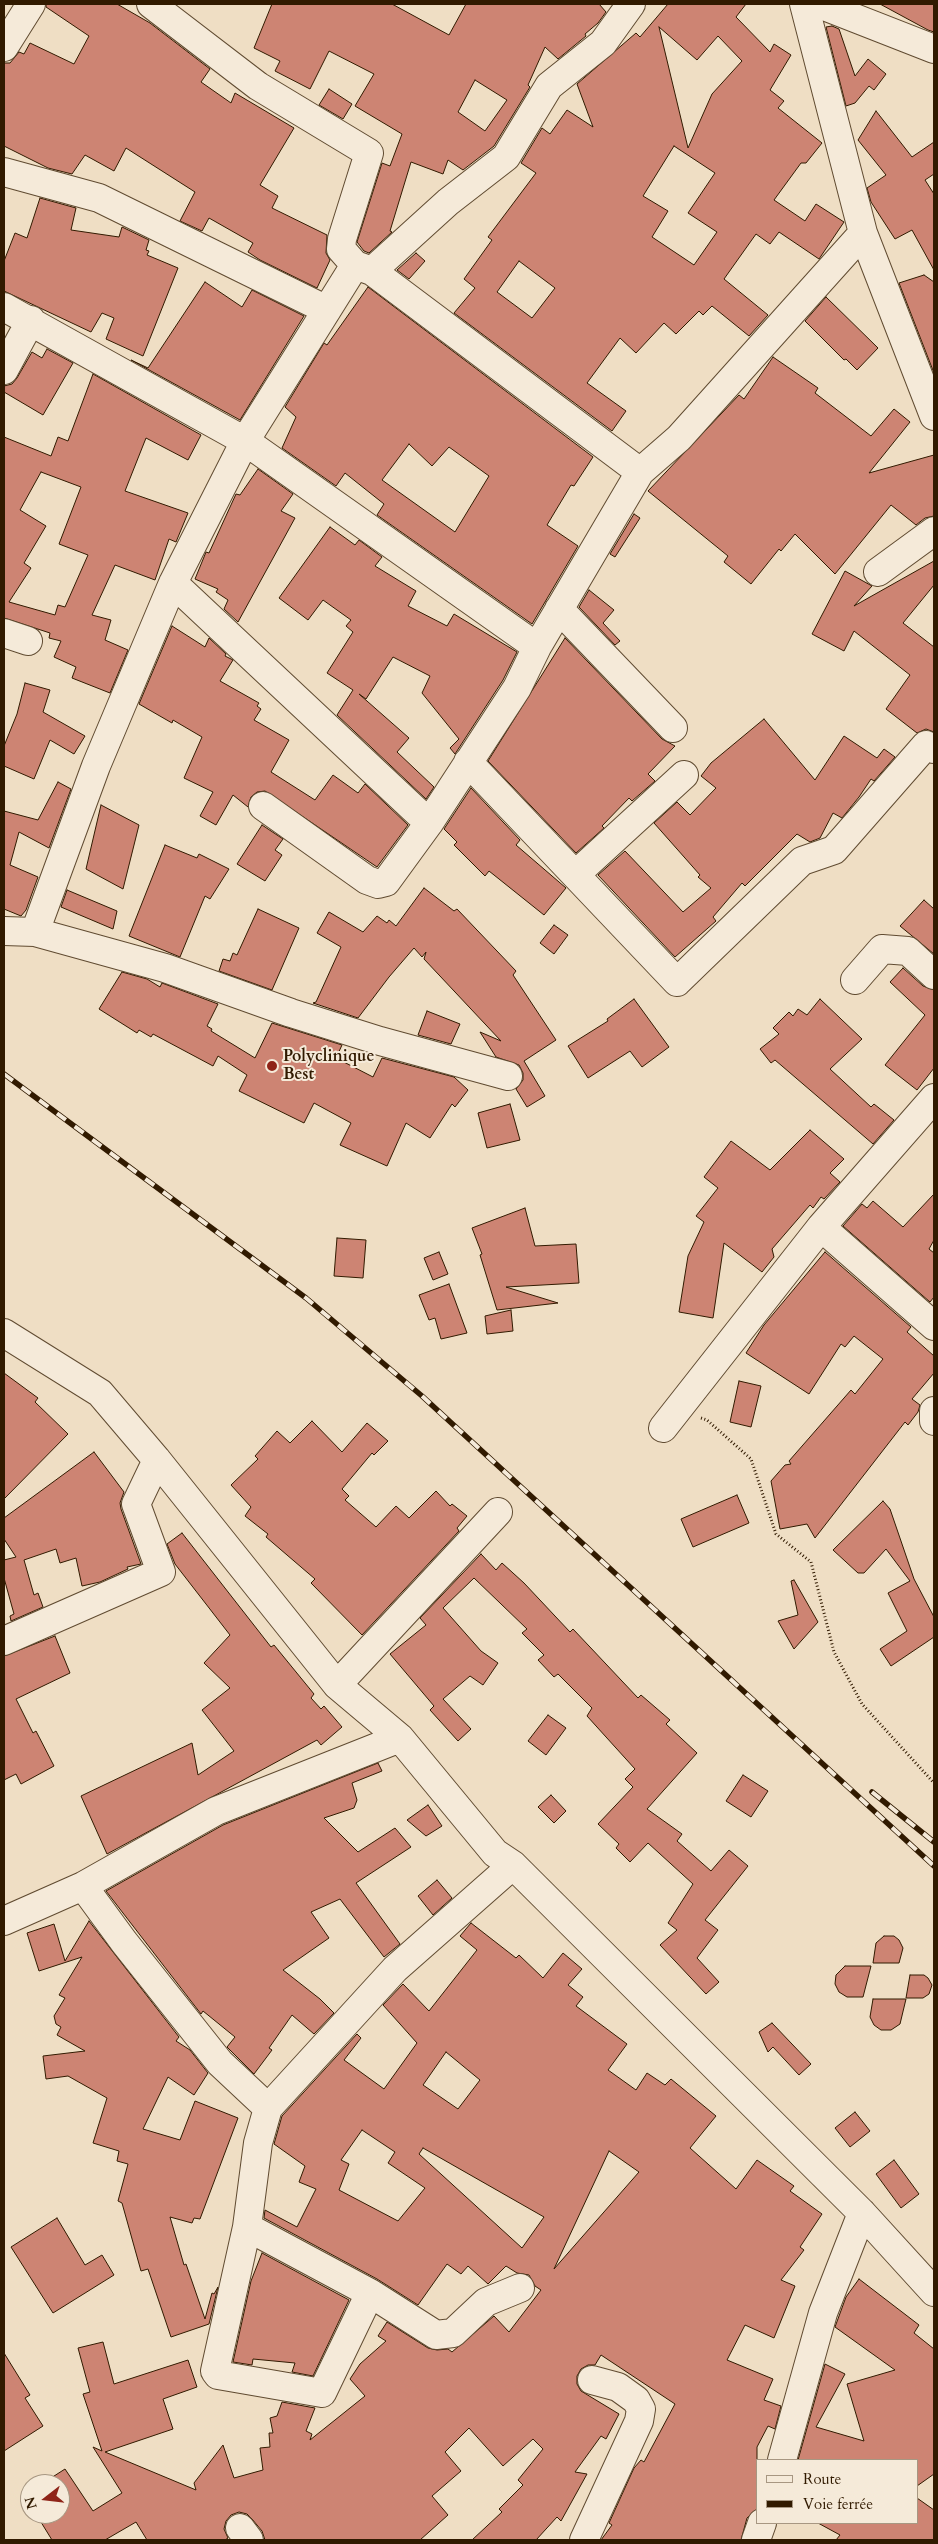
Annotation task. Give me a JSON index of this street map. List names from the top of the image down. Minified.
{"places":["Polyclinique Best"],"legend":["Route","Voie ferrée"],"north":"left"}
